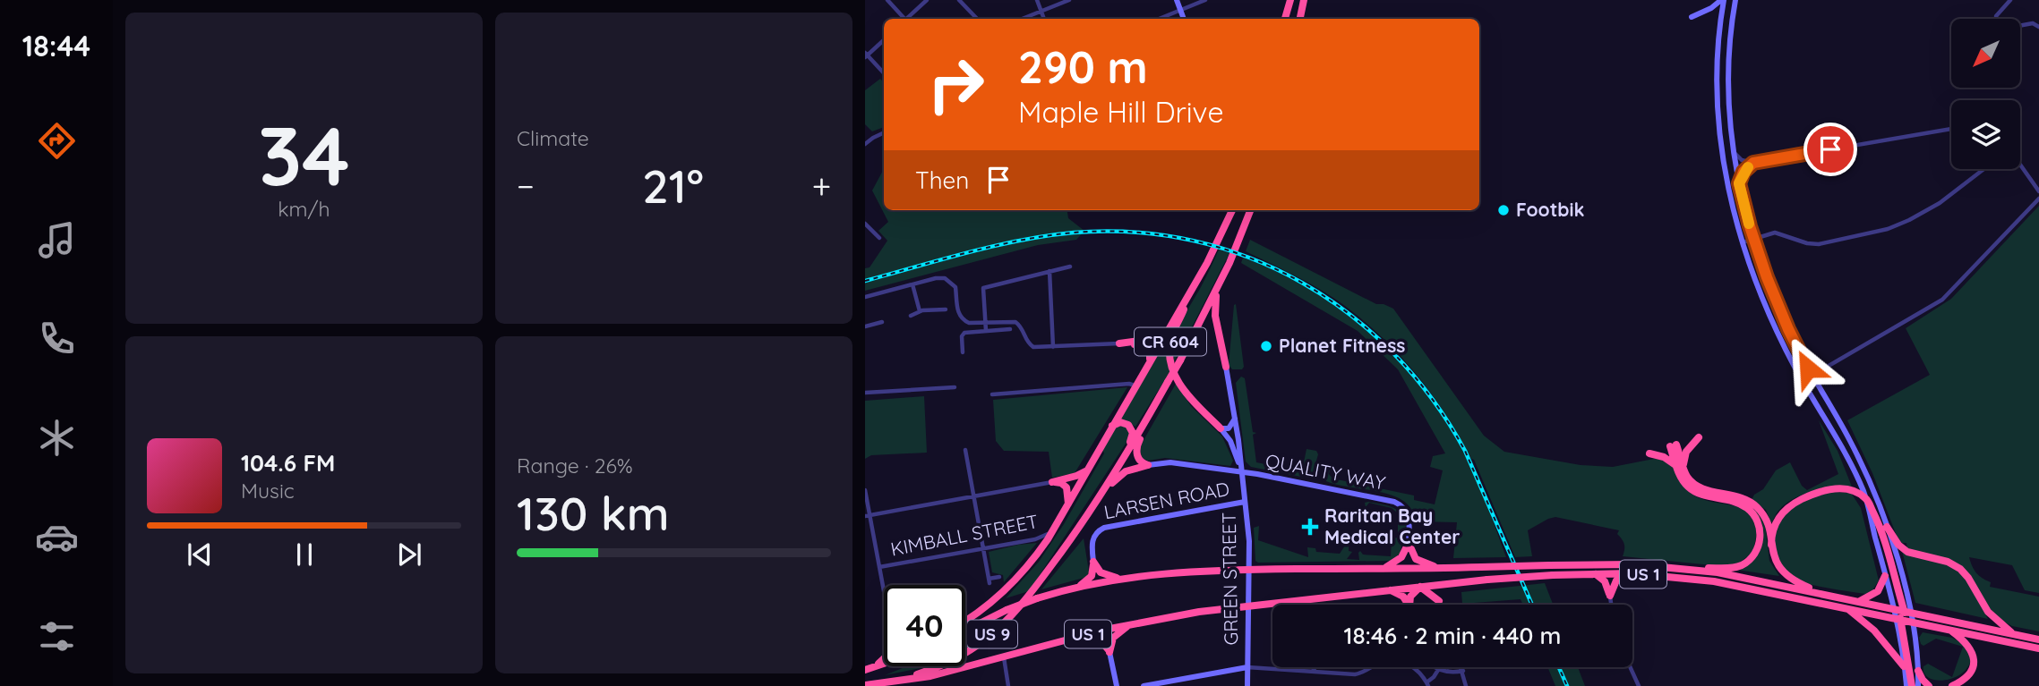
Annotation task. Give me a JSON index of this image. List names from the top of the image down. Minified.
{"streets":{"highway":["CR 604","US 1","US 9"],"street":["QUALITY WAY","LARSEN ROAD","KIMBALL STREET","GREEN STREET"]},"crossings":[["CR 604","GREEN STREET"],["CR 604","US 9"],["QUALITY WAY","GREEN STREET"],["LARSEN ROAD","GREEN STREET"],["KIMBALL STREET","US 9"],["US 1","GREEN STREET"],["US 1","US 9"]],"places":{"other":["Footbik","Planet Fitness"],"health":["Raritan Bay Medical Center"]},"north":"bottom left","page":{"tabs":"18:44","tile":[["34","km/h"],"Climate",["Range · 26%","130 km"]],"turn":["290 m","Maple Hill Drive"],"then":"Then","heat":["−","21°","+"],"song":["104.6 FM","Music"],"limit":"40","trip":"18:46 · 2 min · 440 m"}}
